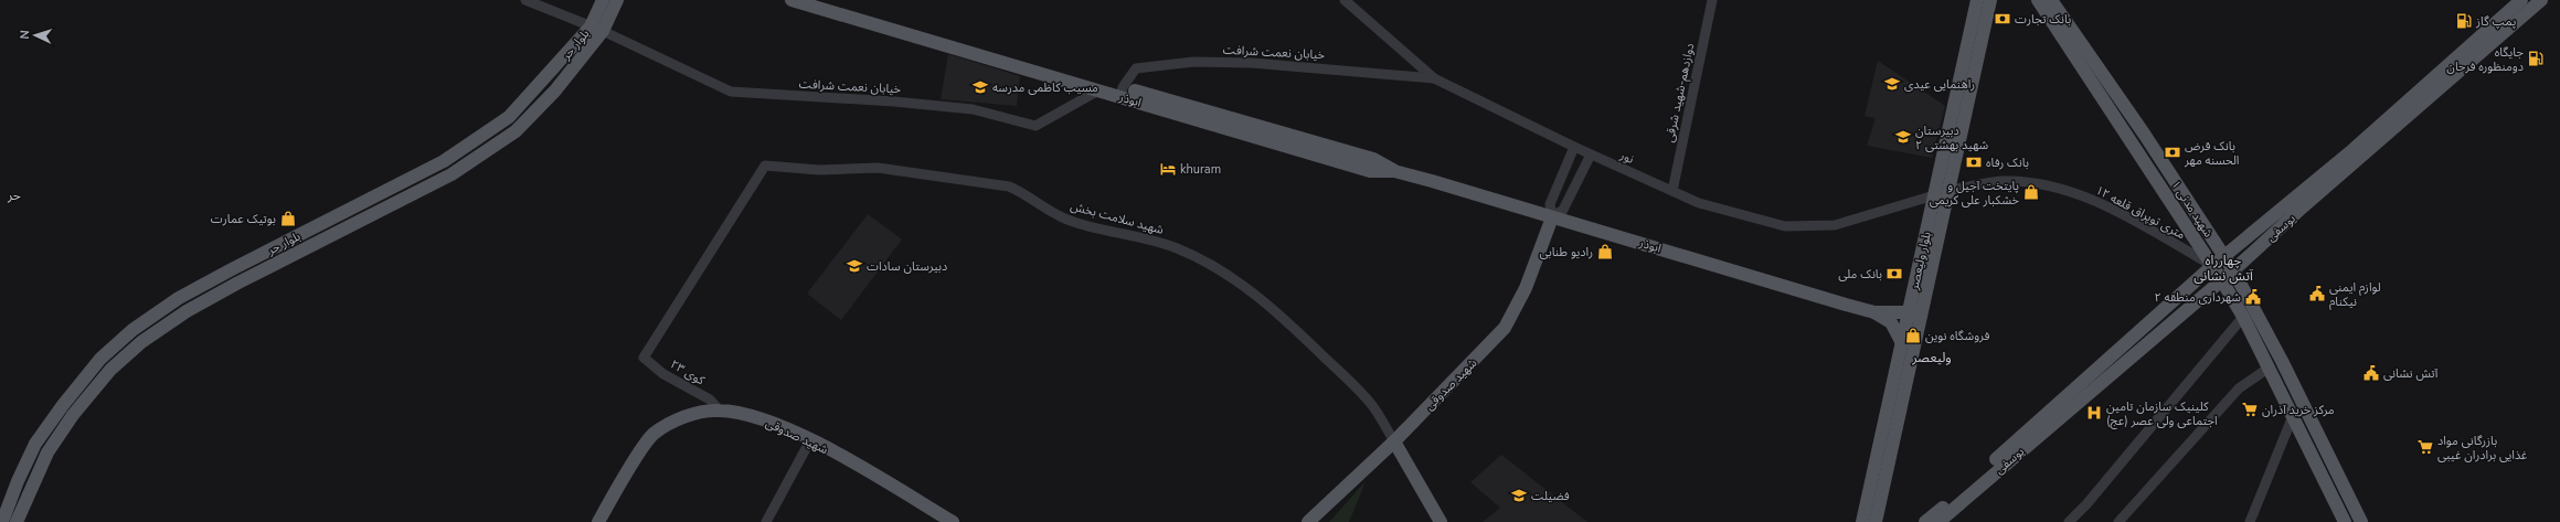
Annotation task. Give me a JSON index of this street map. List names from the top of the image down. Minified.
{"streets":{"main road":["بلوار حر","ابوذر","شهید مدنی ۱","یوسفی","بلوار ولیعصر","شهید صدوقی"],"street":["خیابان نعمت شرافت","دوازدهم-شهید شرقی","نور","۱۲ متری توپراق قلعه","شهید سلامت بخش","کوی ۲۳"]},"crossings":[["بلوار حر","خیابان نعمت شرافت"],["خیابان نعمت شرافت","ابوذر"],["خیابان نعمت شرافت","نور"],["دوازدهم-شهید شرقی","نور"],["ابوذر","بلوار ولیعصر"],["ابوذر","شهید صدوقی"],["نور","بلوار ولیعصر"],["شهید مدنی ۱","۱۲ متری توپراق قلعه"],["شهید مدنی ۱","یوسفی"],["۱۲ متری توپراق قلعه","یوسفی"],["۱۲ متری توپراق قلعه","بلوار ولیعصر"],["شهید سلامت بخش","کوی ۲۳"],["شهید سلامت بخش","شهید صدوقی"],["کوی ۲۳","شهید صدوقی"]],"districts":["حر","چهارراه آتش نشانی","ولیعصر"],"places":{"bank":["بانک تجارت","بانک قرض الحسنه مهر","بانک رفاه","بانک ملی"],"fuel station":["پمپ گاز","جایگاه دومنظوره فرحان"],"school or university":["راهنمایی عیدی","مسیب کاظمی مدرسه","دبیرستان شهید بهشتی ۲","دبیرستان سادات","فضیلت"],"hotel":["khuram"],"shop":["پایتخت آجیل و خشکبار علی کریمی","بوتیک عمارت","رادیو طنابی","فروشگاه نوین"],"public building":["لوازم ایمنی نیکنام","شهرداری منطقه ۲","آتش نشانی"],"supermarket":["مرکز خرید آذران","بازرگانی مواد غذایی برادران غیبی"],"hospital":["کلینیک سازمان تامین اجتماعی ولی عصر (عج)"]},"north":"left"}
